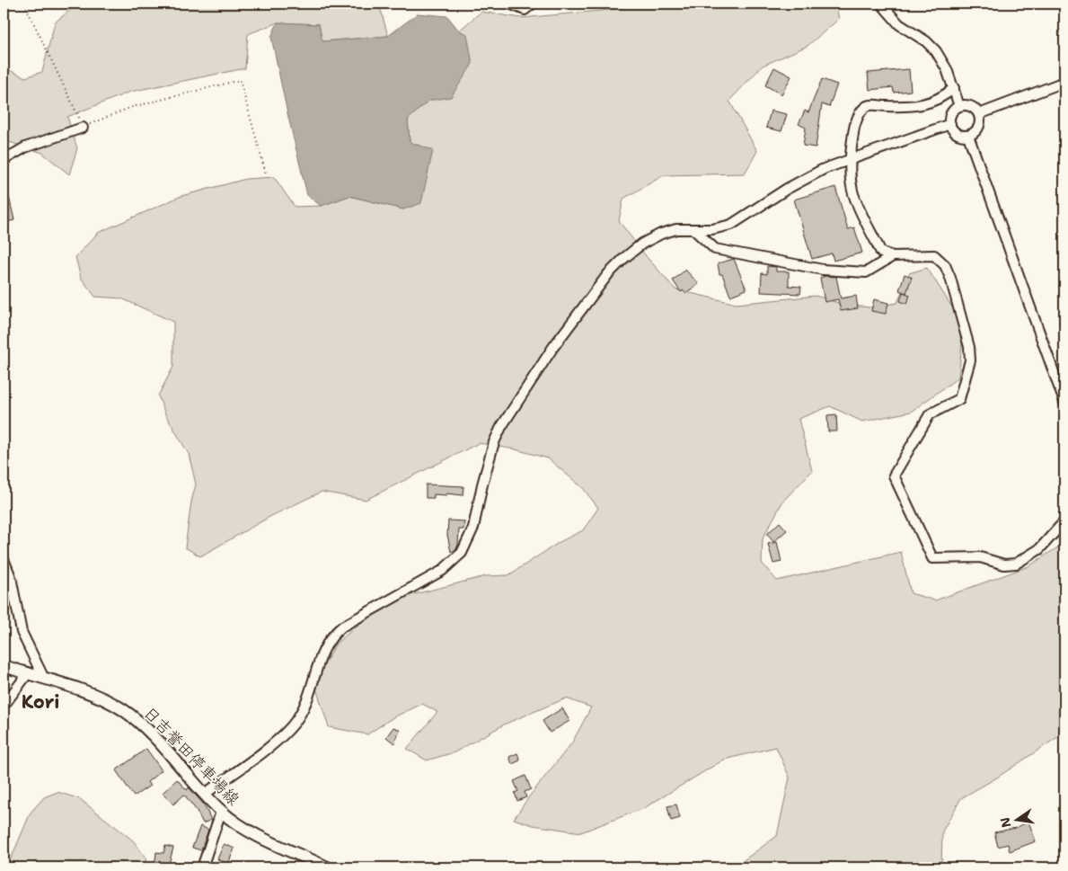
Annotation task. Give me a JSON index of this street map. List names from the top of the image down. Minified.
{"streets":{"main road":["日吉誉田停車場線"]},"districts":["Kori"],"north":"left"}
